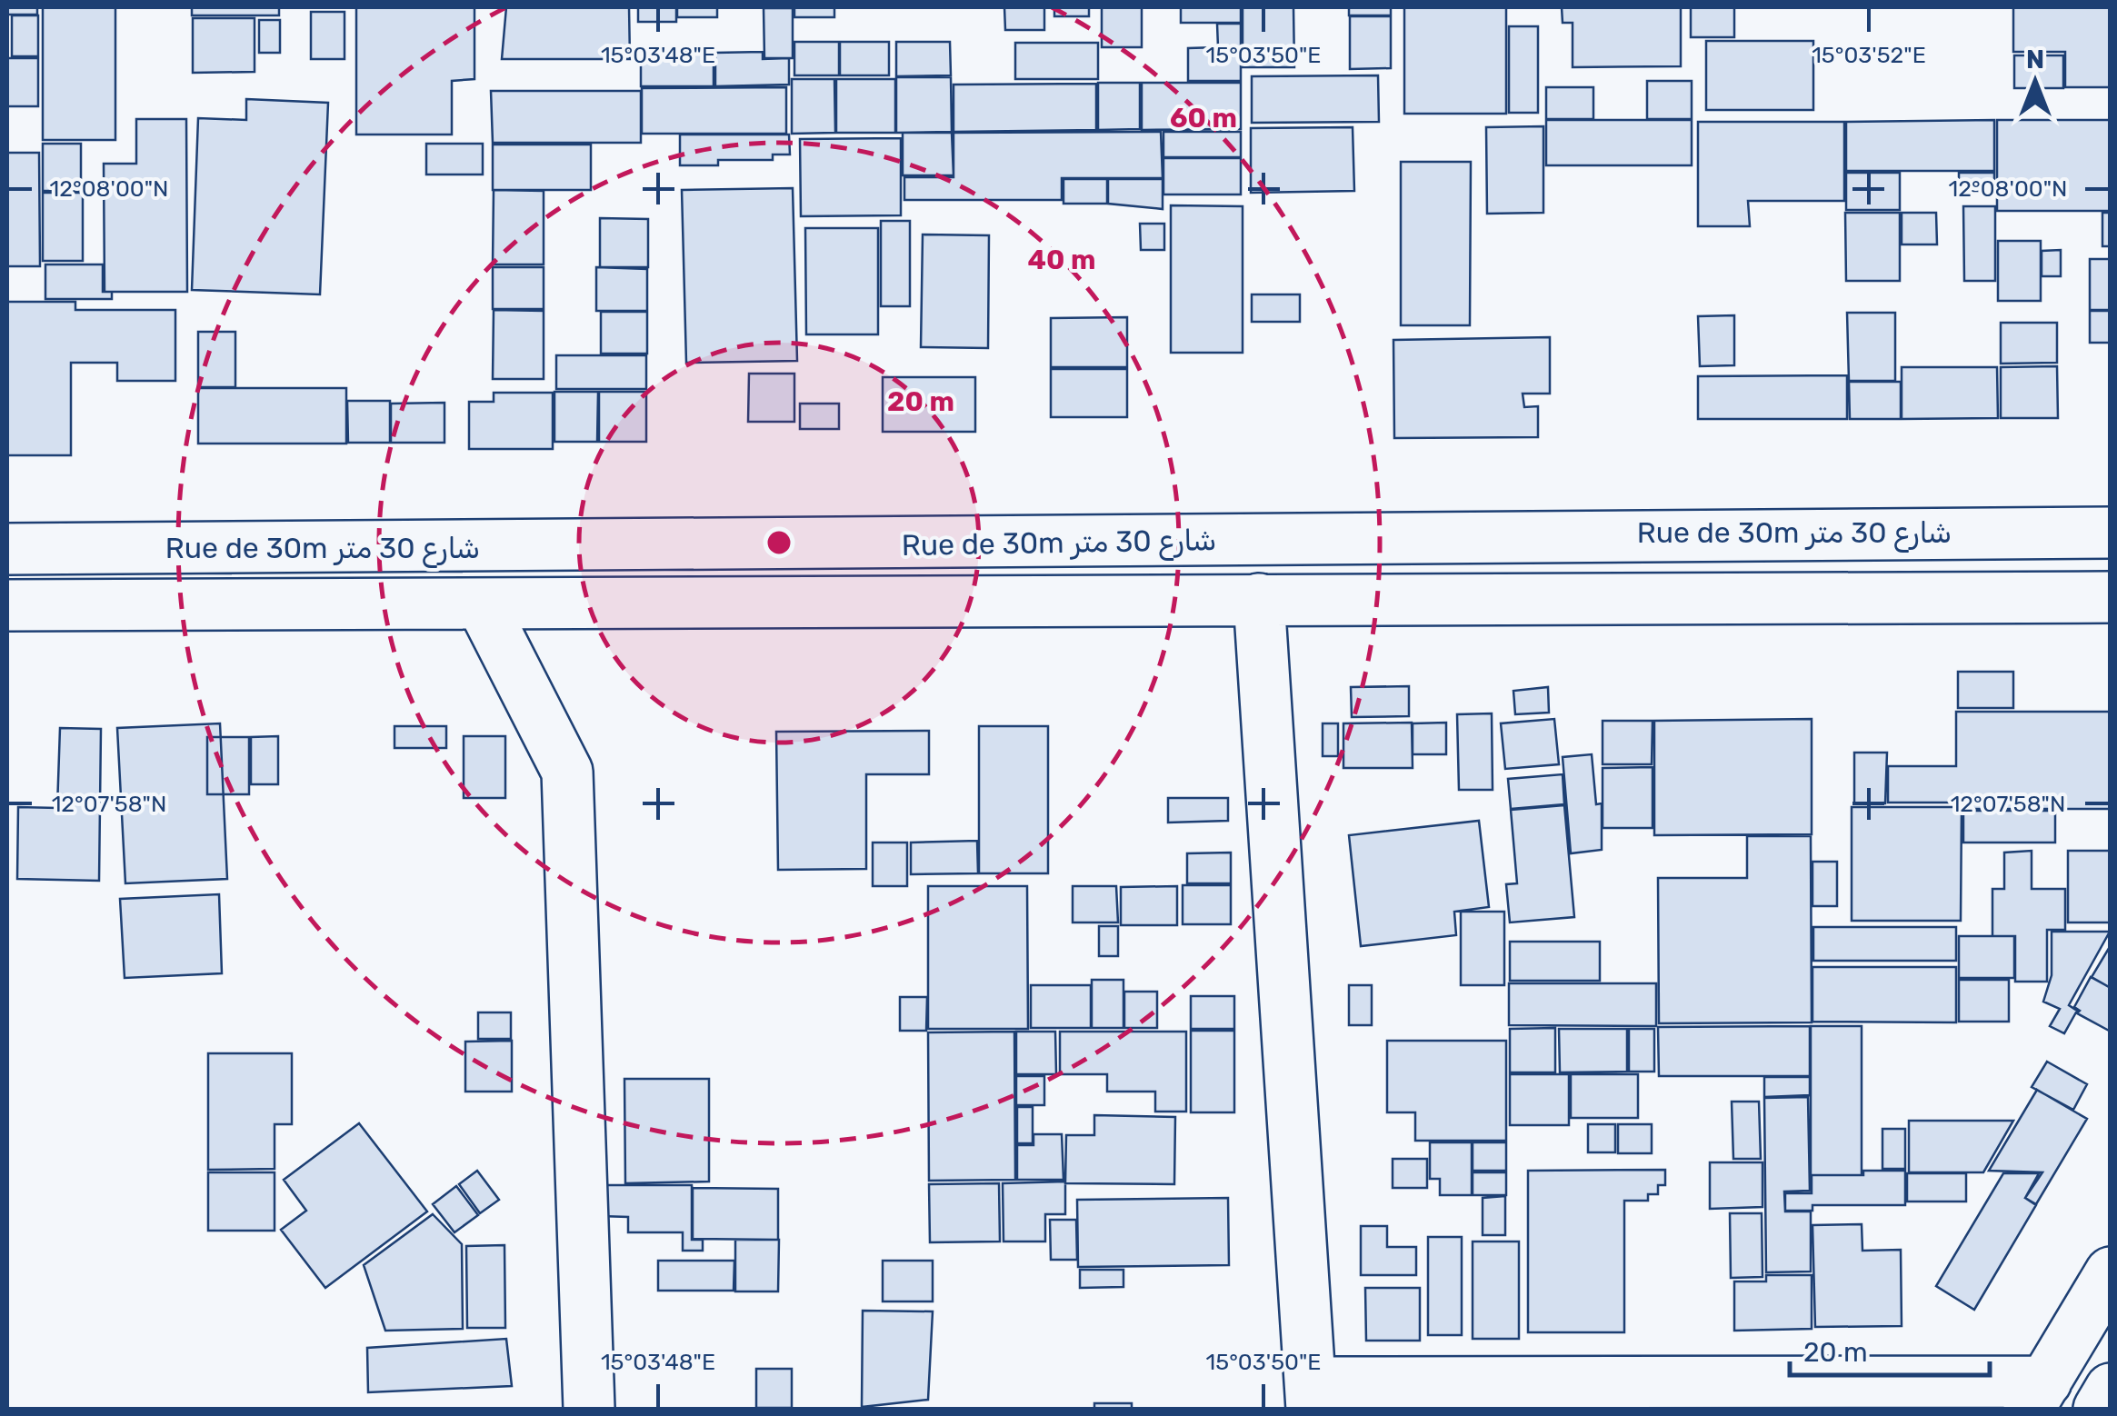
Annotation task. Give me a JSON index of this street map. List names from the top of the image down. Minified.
{"streets":{"street":["Rue de 30m شارع 30 متر"]},"scale_bar":"20 m","north":"top","coordinates":["15°03'48\"E","15°03'50\"E","15°03'52\"E","12°08'00\"N","12°07'58\"N"],"rings":["60 m","40 m","20 m"]}
